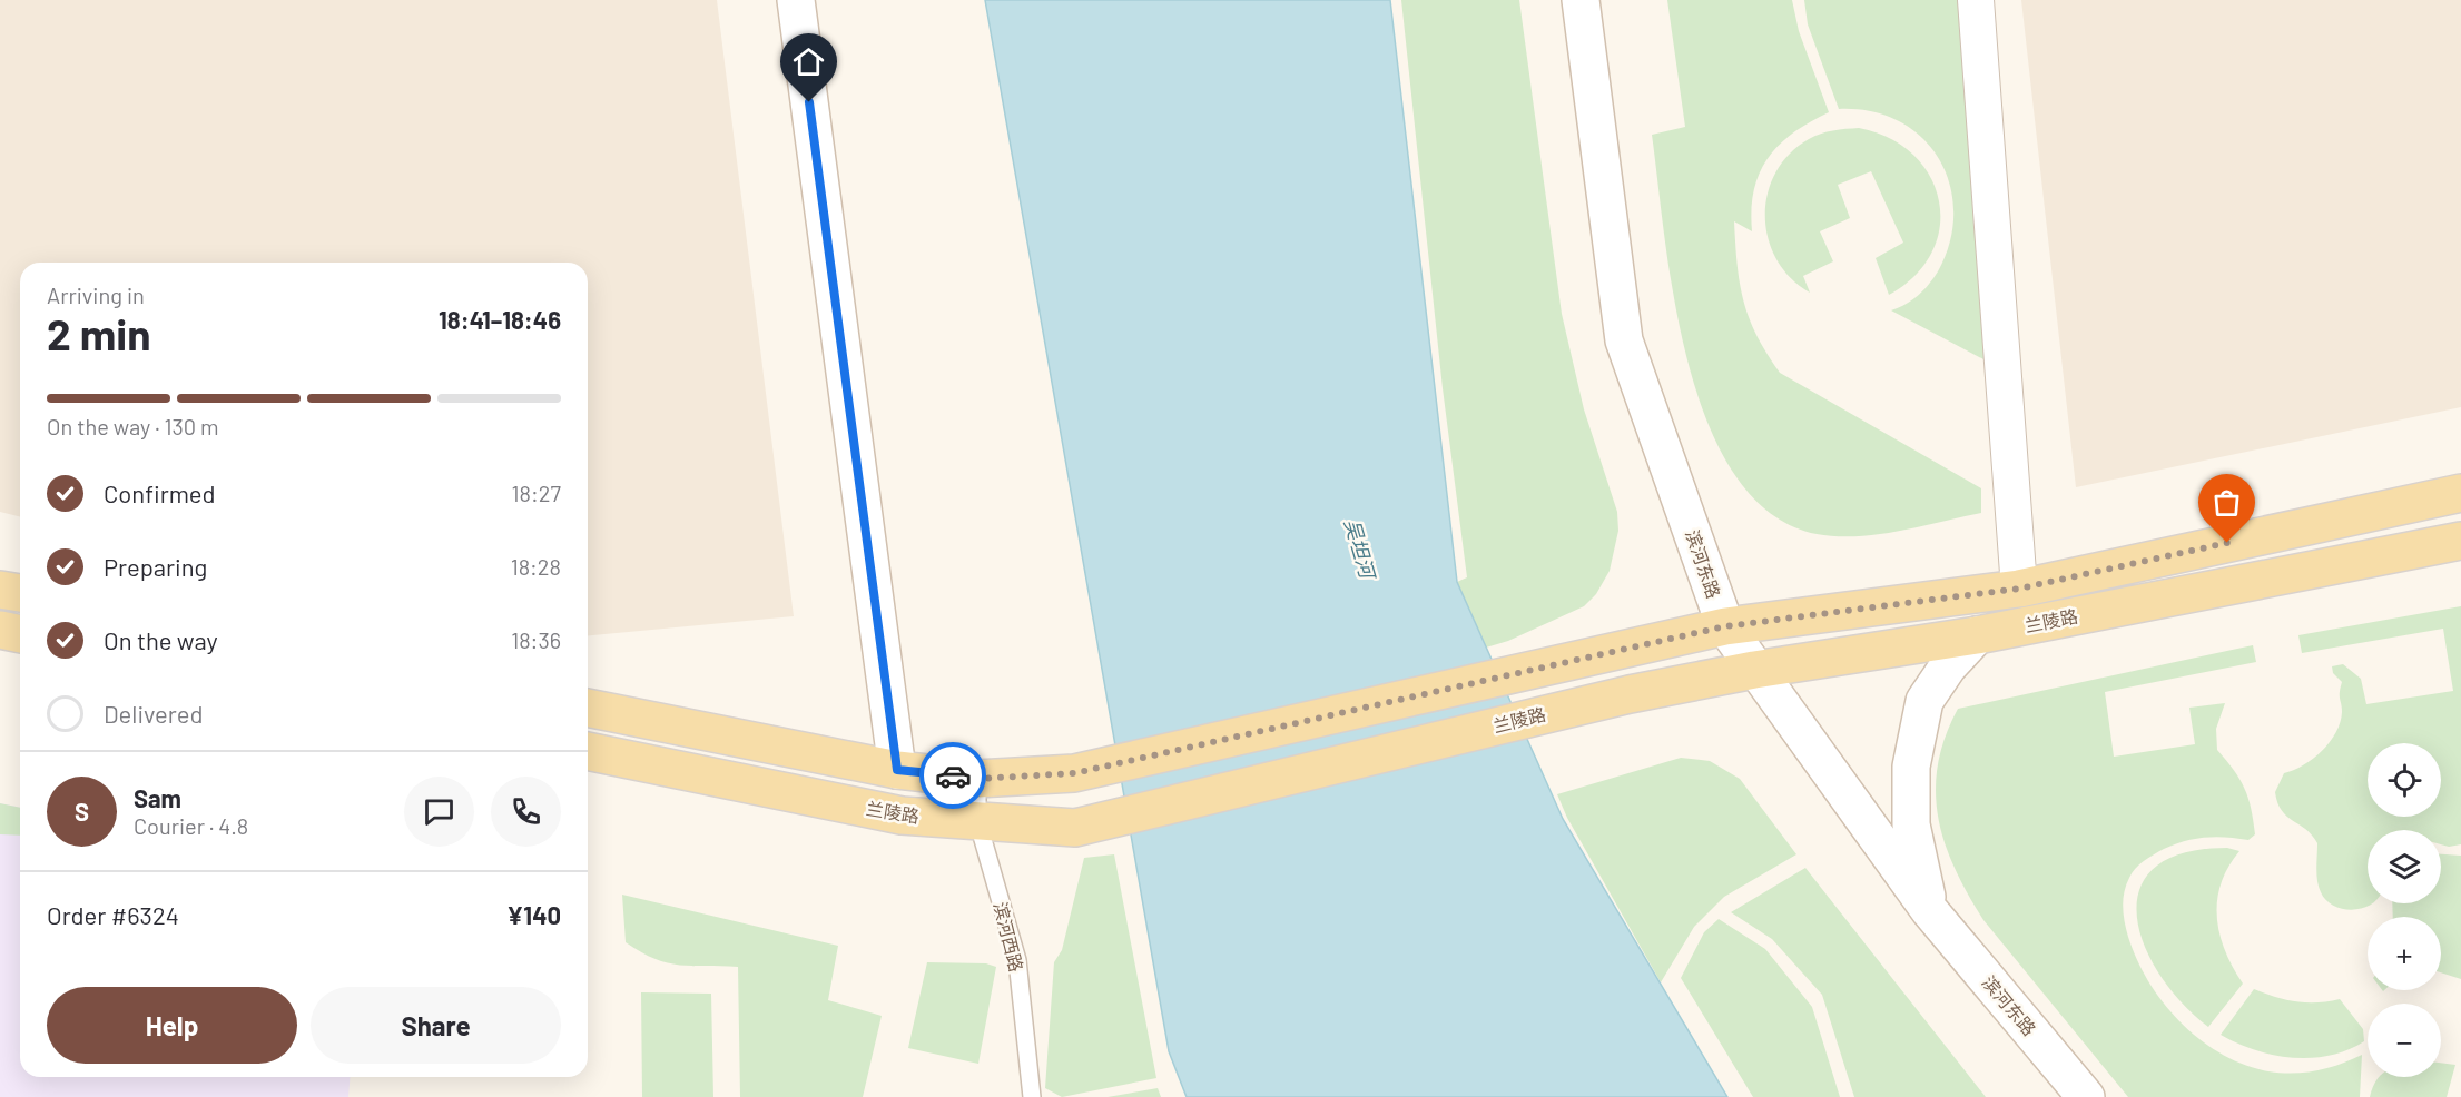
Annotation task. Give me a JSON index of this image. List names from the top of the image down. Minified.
{"streets":{"main road":["滨河东路","兰陵路"],"lane":["滨河西路"]},"crossings":[["滨河东路","兰陵路"],["兰陵路","滨河西路"]],"water":["吴坦河"],"page":{"heading":["2 min","Arriving in","18:41–18:46"],"panel":["Sam","Courier · 4.8","Order #6324","¥140"],"bar":"On the way · 130 m","list":[["Confirmed","18:27"],["Preparing","18:28"],["On the way","18:36"],"Delivered"],"map_buttons":["+","−"],"round":"S","buttons":["Help","Share"]}}
